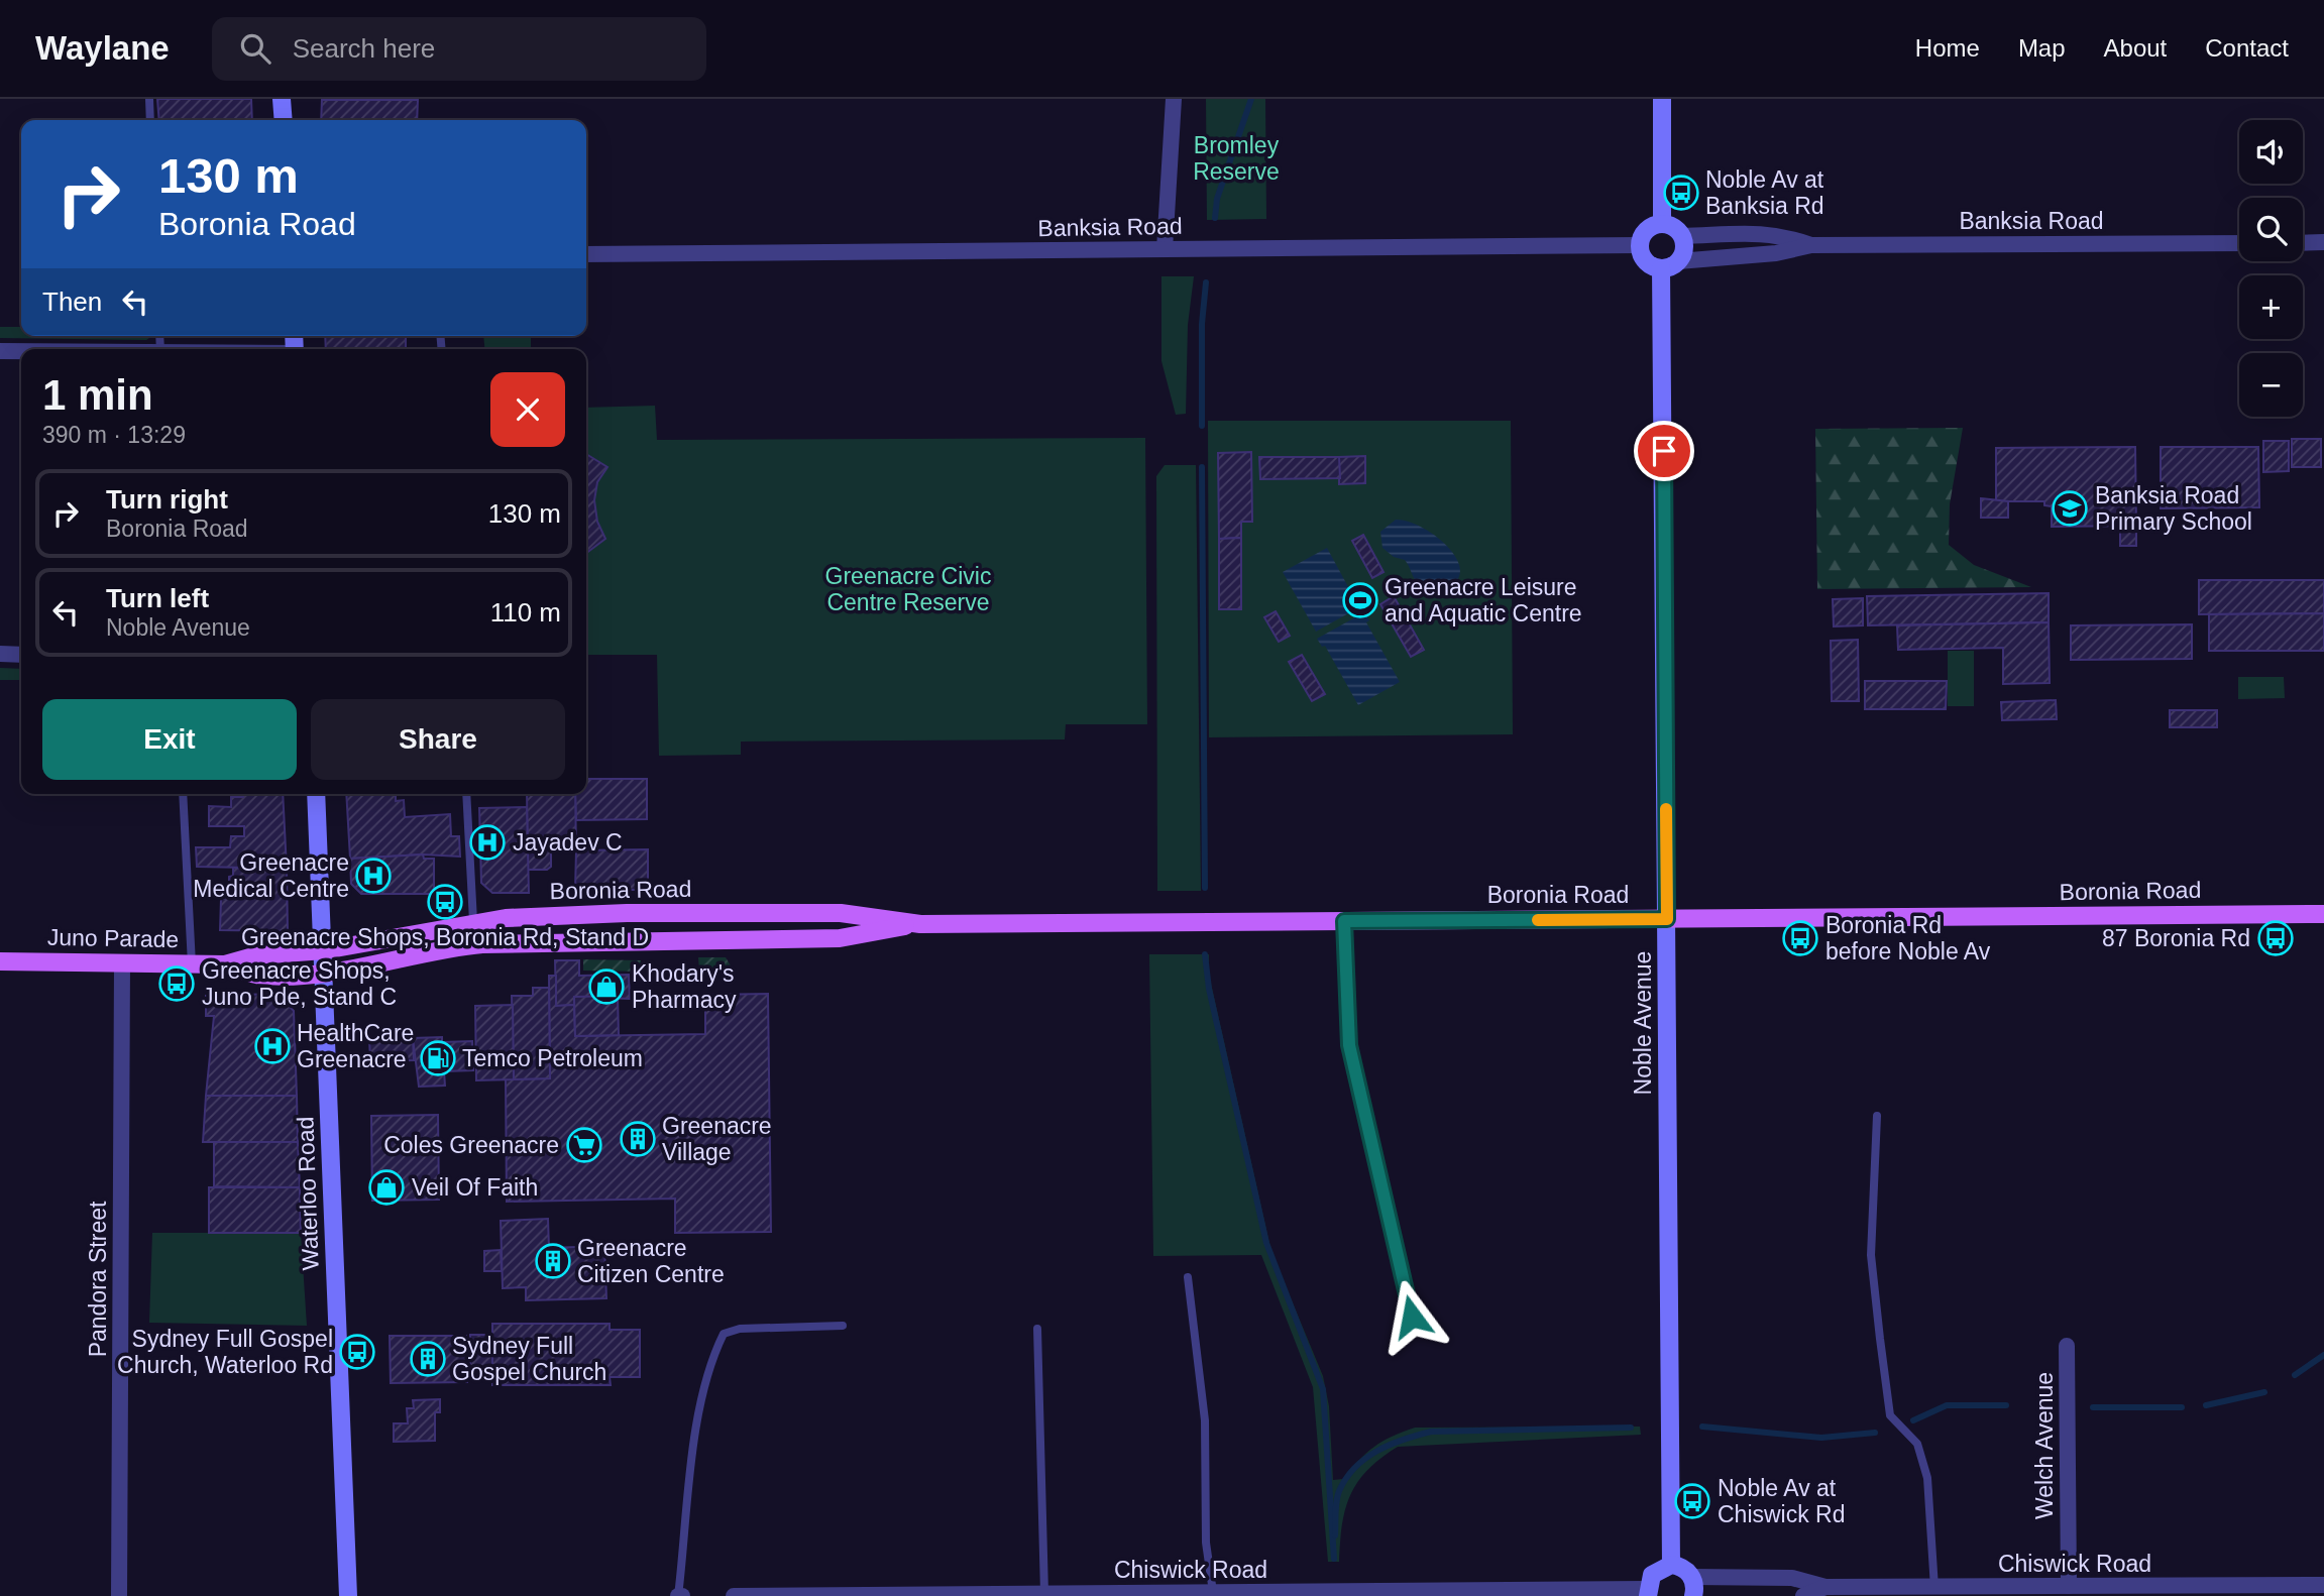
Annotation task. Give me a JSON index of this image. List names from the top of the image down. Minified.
{"streets":{"main road":["Boronia Road","Juno Parade"],"street":["Banksia Road","Noble Avenue","Waterloo Road","Pandora Street","Welch Avenue","Chiswick Road"]},"crossings":[["Banksia Road","Noble Avenue"],["Boronia Road","Juno Parade"],["Boronia Road","Noble Avenue"],["Boronia Road","Waterloo Road"],["Juno Parade","Waterloo Road"],["Juno Parade","Pandora Street"],["Welch Avenue","Chiswick Road"]],"parks":["Bromley Reserve","Greenacre Civic Centre Reserve"],"places":{"bus stop":["Noble Av at Banksia Rd","Greenacre Shops, Boronia Rd, Stand D","Boronia Rd before Noble Av","87 Boronia Rd","Greenacre Shops, Juno Pde, Stand C","Sydney Full Gospel Church, Waterloo Rd","Noble Av at Chiswick Rd"],"school or university":["Banksia Road Primary School"],"sports":["Greenacre Leisure and Aquatic Centre"],"hospital":["Jayadev C","Greenacre Medical Centre","HealthCare Greenacre"],"shop":["Khodary's Pharmacy","Veil Of Faith"],"fuel station":["Temco Petroleum"],"building":["Greenacre Village","Greenacre Citizen Centre","Sydney Full Gospel Church"],"supermarket":["Coles Greenacre"]},"page":{"header":"Waylane","search":"Search here","nav":["Home","Map","About","Contact"],"map_buttons":["+","−"],"turn":["130 m","Boronia Road"],"then":"Then","heading":["1 min","390 m · 13:29"],"list":[{"name":"Turn right","note":"Boronia Road","value":"130 m"},{"name":"Turn left","note":"Noble Avenue","value":"110 m"}],"buttons":["Exit","Share"]}}
